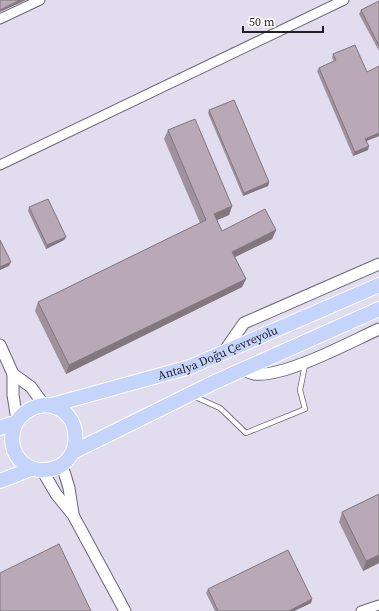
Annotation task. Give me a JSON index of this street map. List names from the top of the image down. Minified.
{"streets":{"main road":["Antalya Doğu Çevreyolu"]},"scale_bar":"50 m"}
